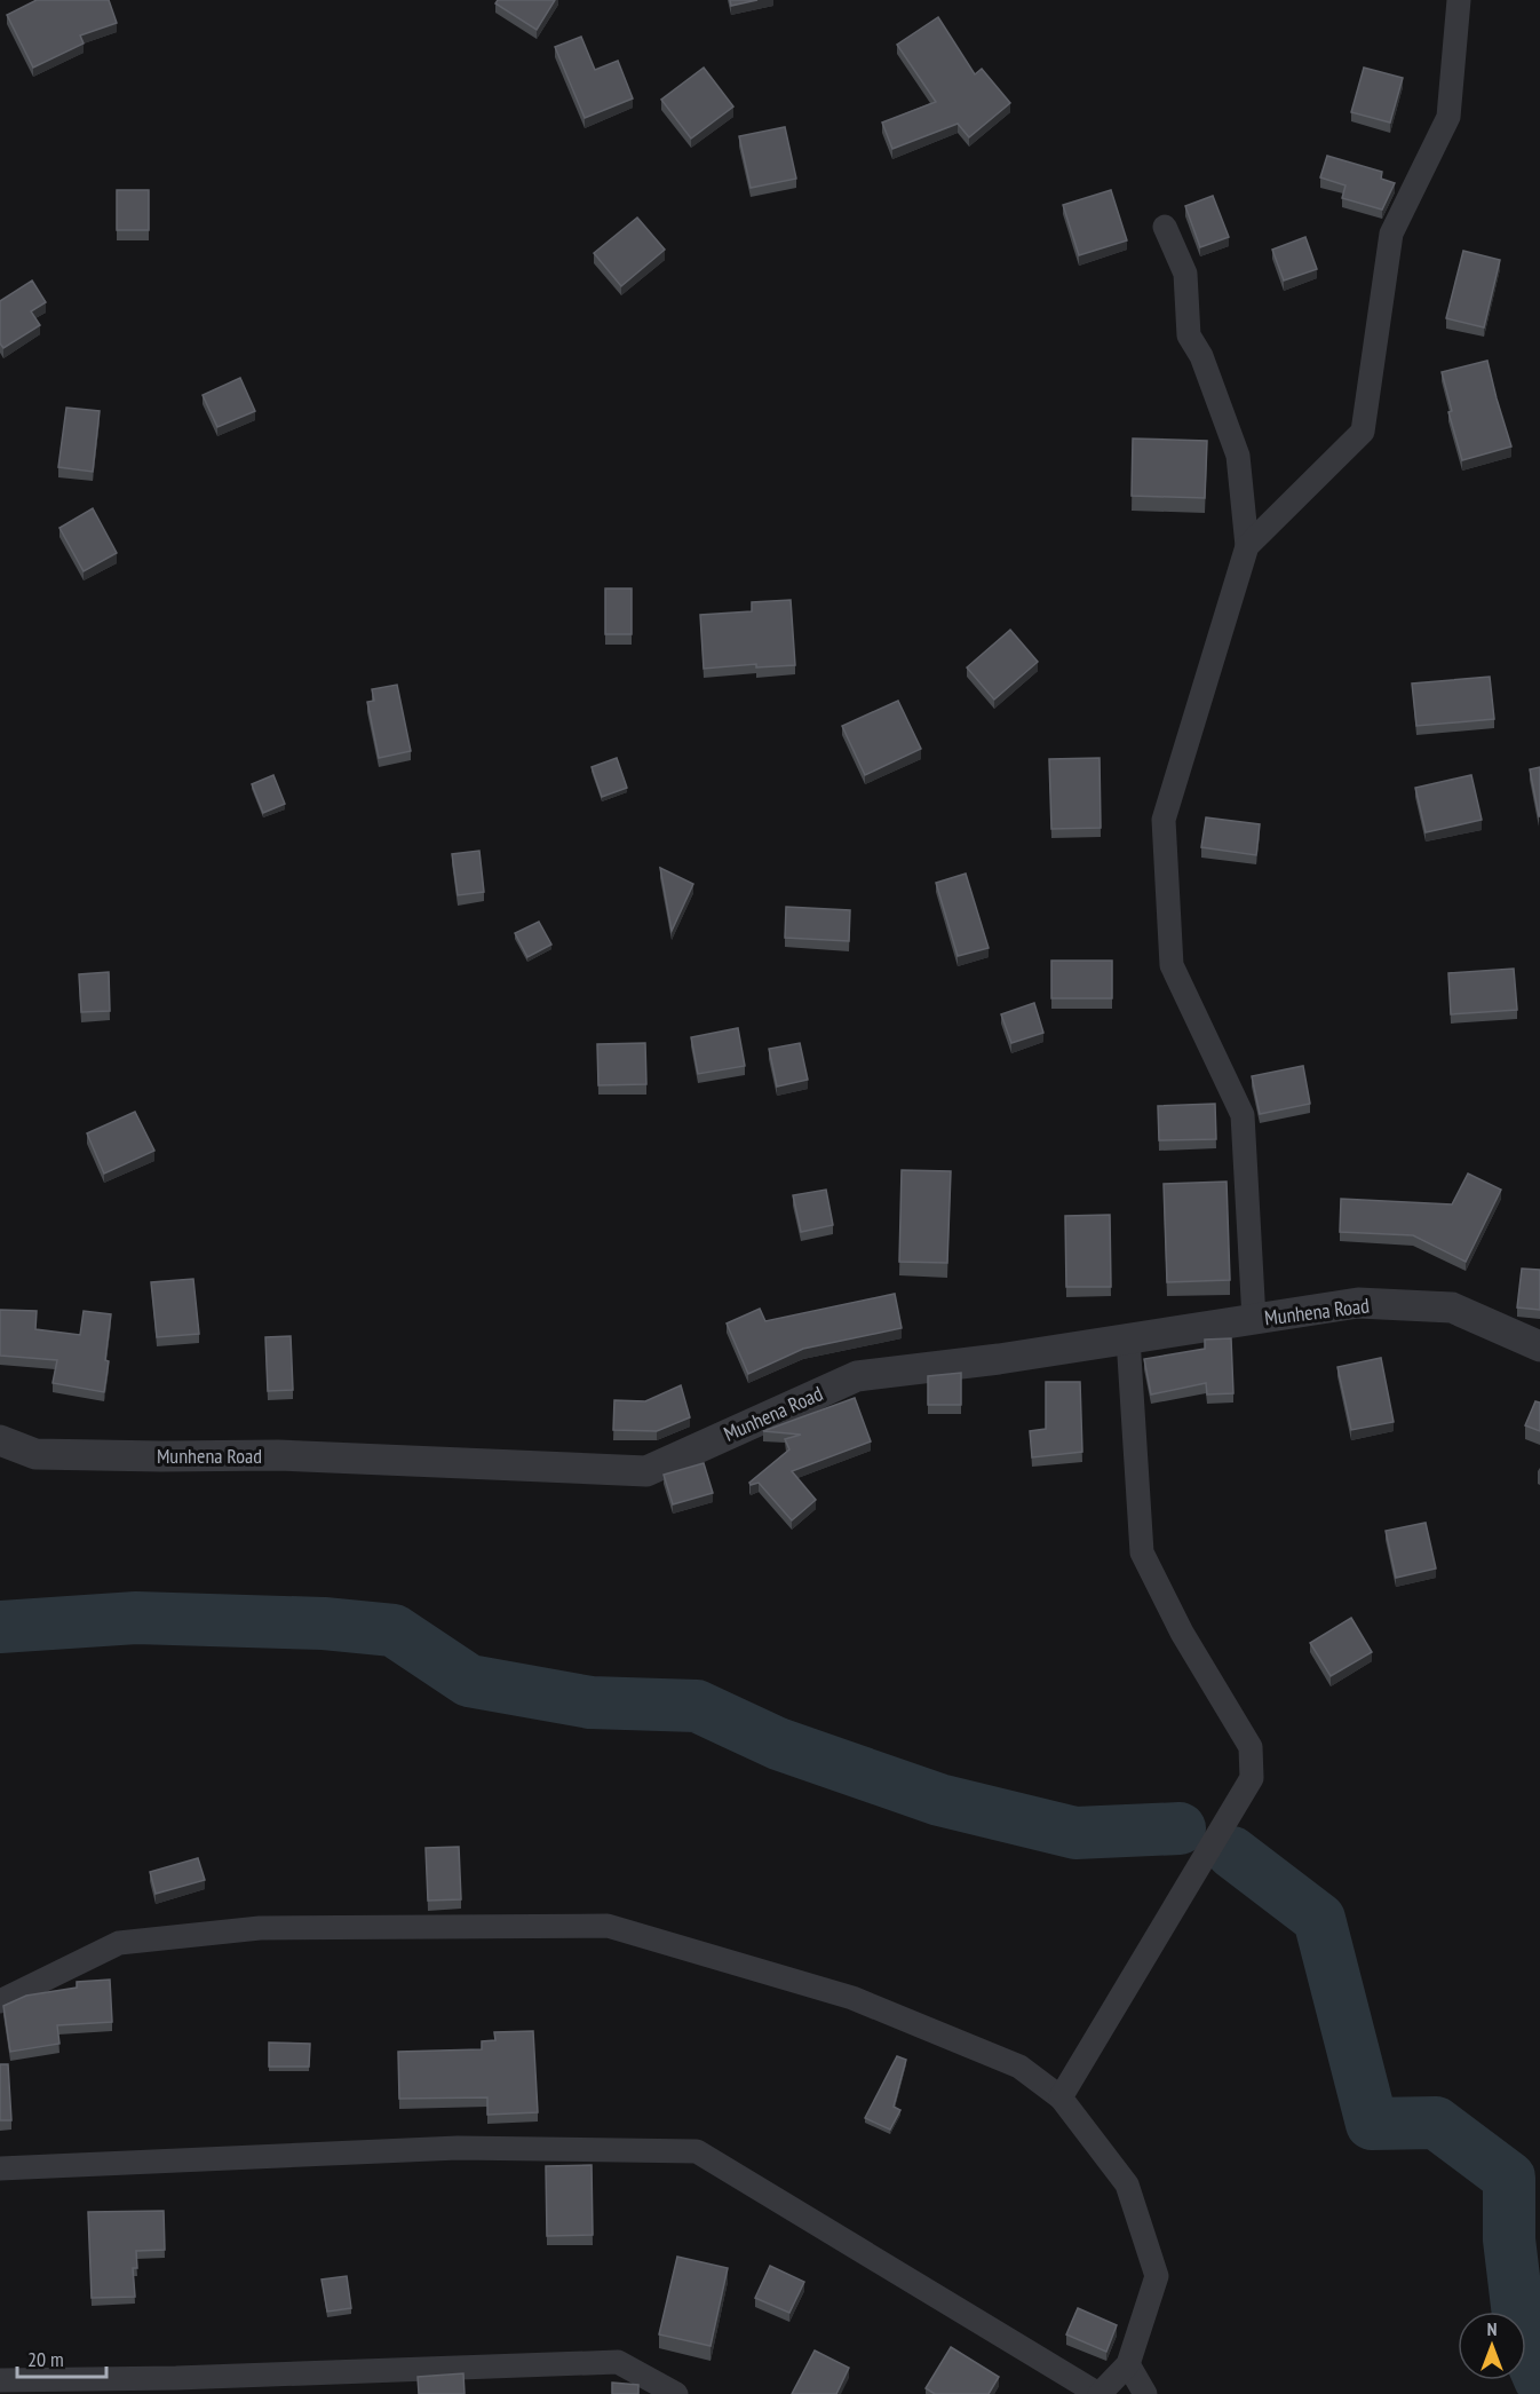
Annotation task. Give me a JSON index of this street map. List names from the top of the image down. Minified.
{"streets":{"street":["Munhena Road"]},"scale_bar":"20 m","north":"top"}
